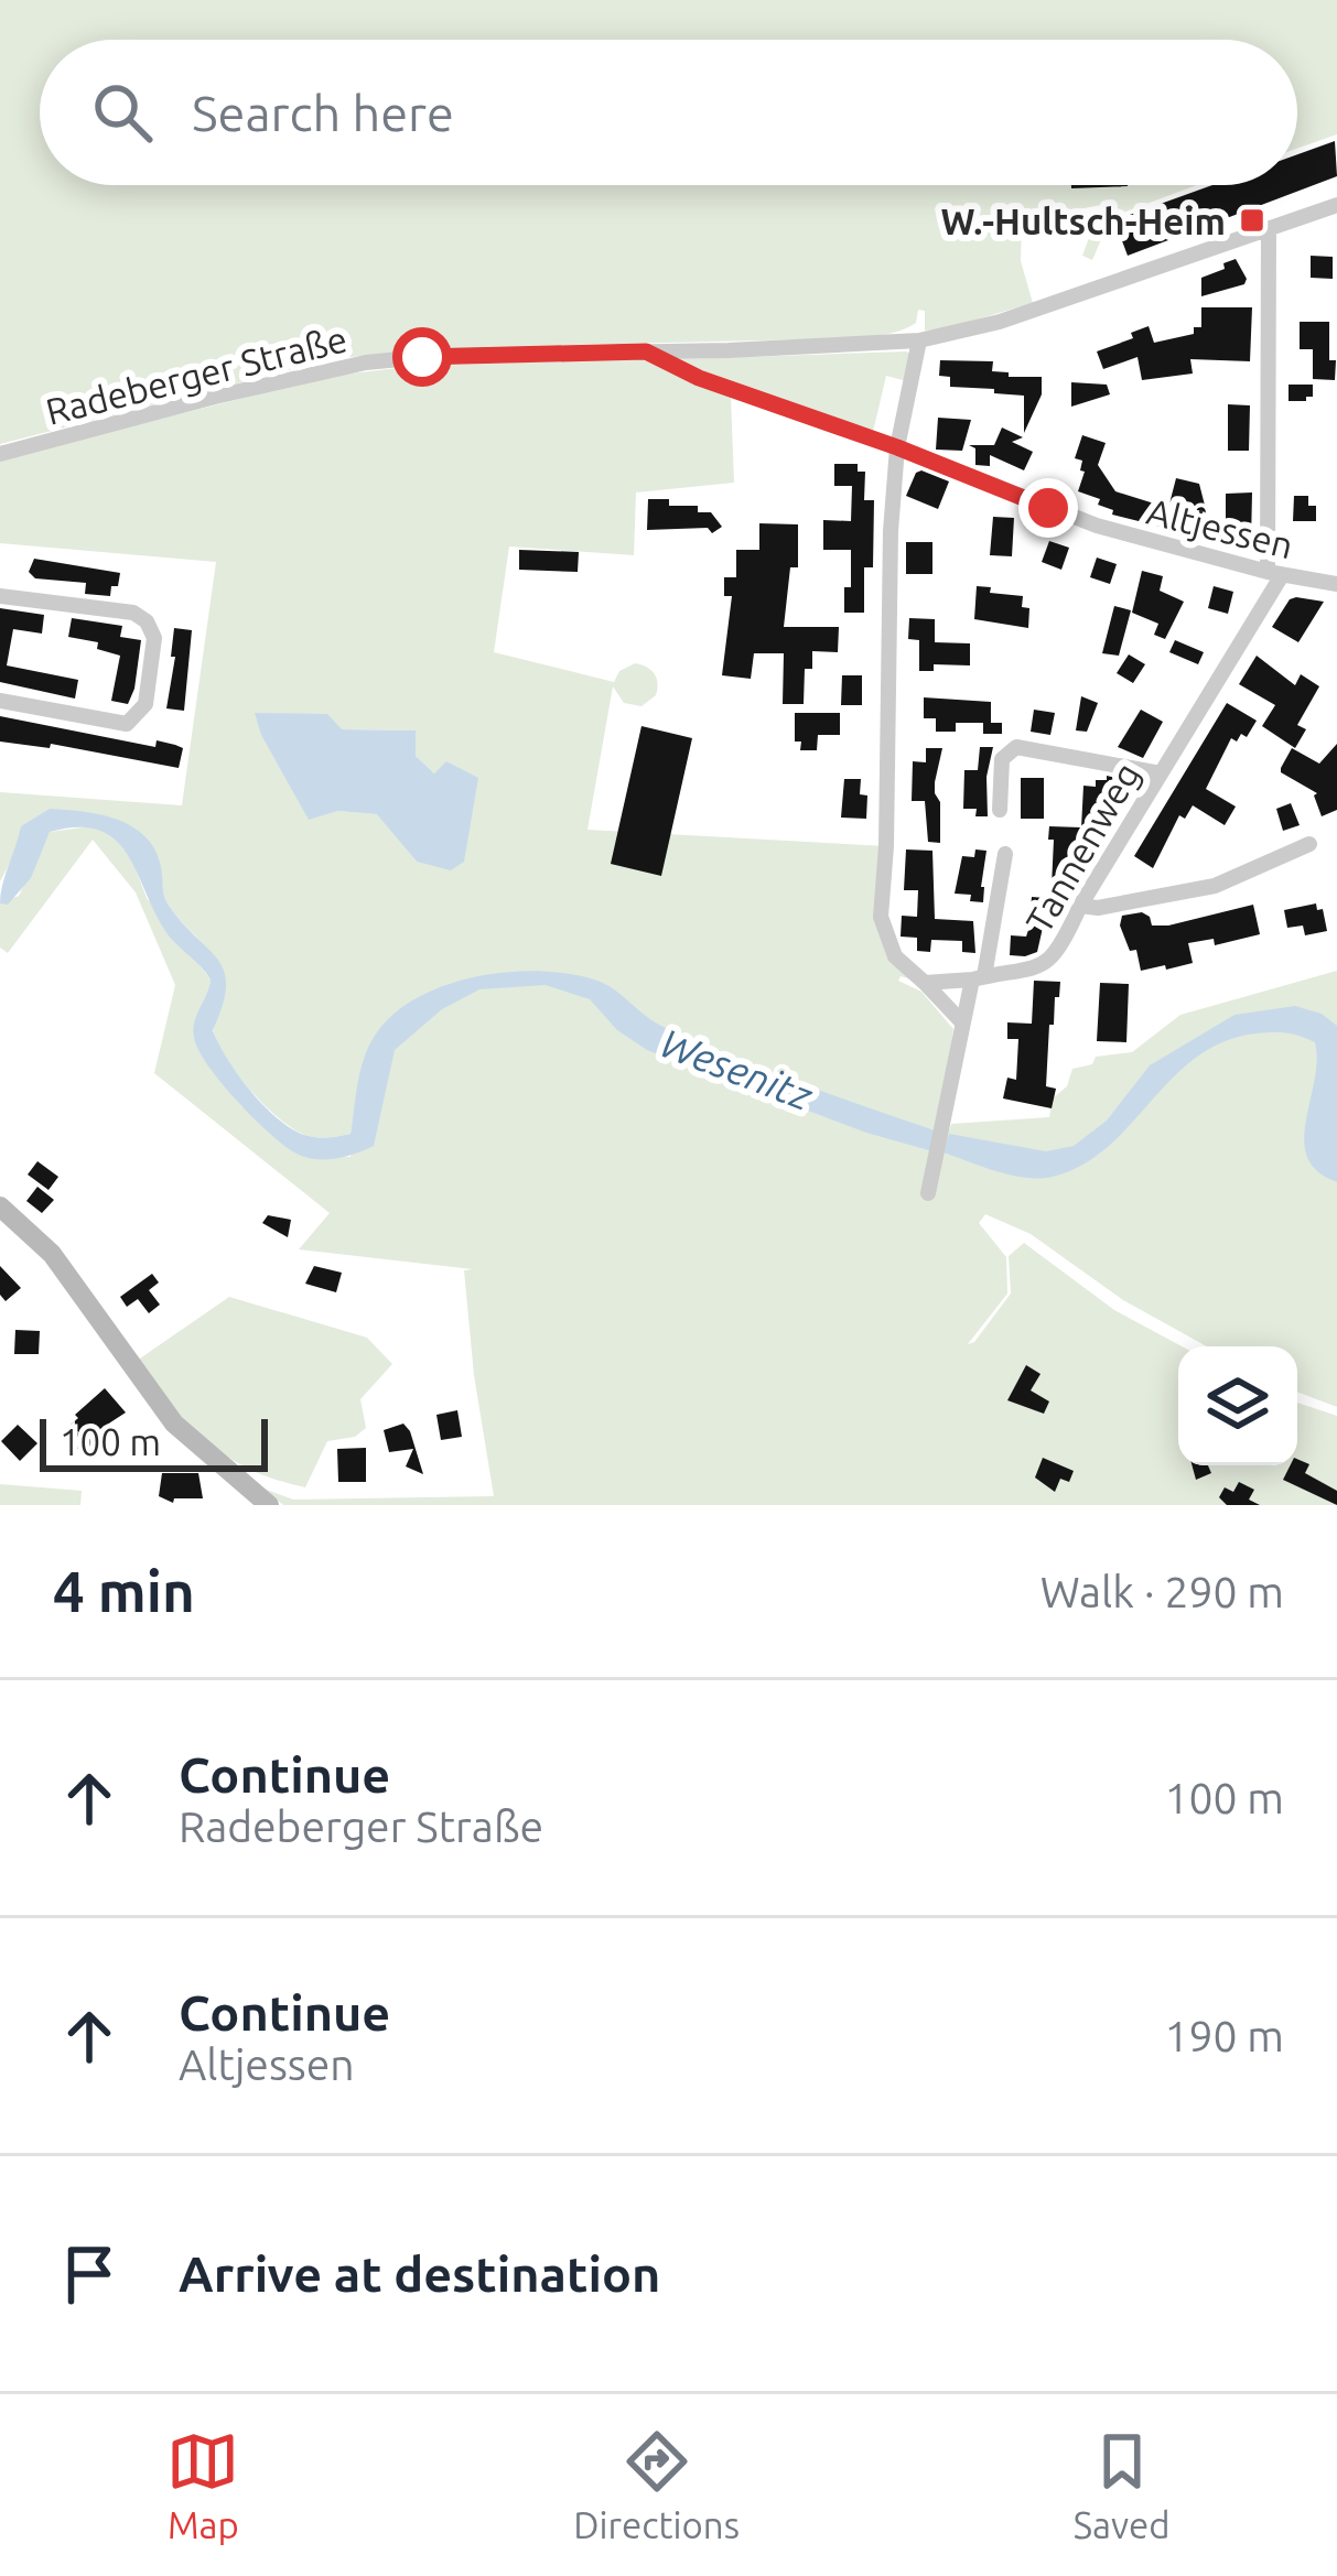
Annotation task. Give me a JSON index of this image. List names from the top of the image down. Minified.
{"streets":{"street":["Radeberger Straße","Altjessen","Tannenweg"]},"crossings":[["Radeberger Straße","Altjessen"],["Altjessen","Tannenweg"]],"water":["Wesenitz"],"places":{"transit":["W.-Hultsch-Heim"]},"scale_bar":"100 m","page":{"search":"Search here","scale":"100 m","heading":["4 min","Walk · 290 m"],"list":[["Continue","Radeberger Straße","100 m"],["Continue","Altjessen","190 m"],"Arrive at destination"],"nav":["Map","Directions","Saved"]}}
